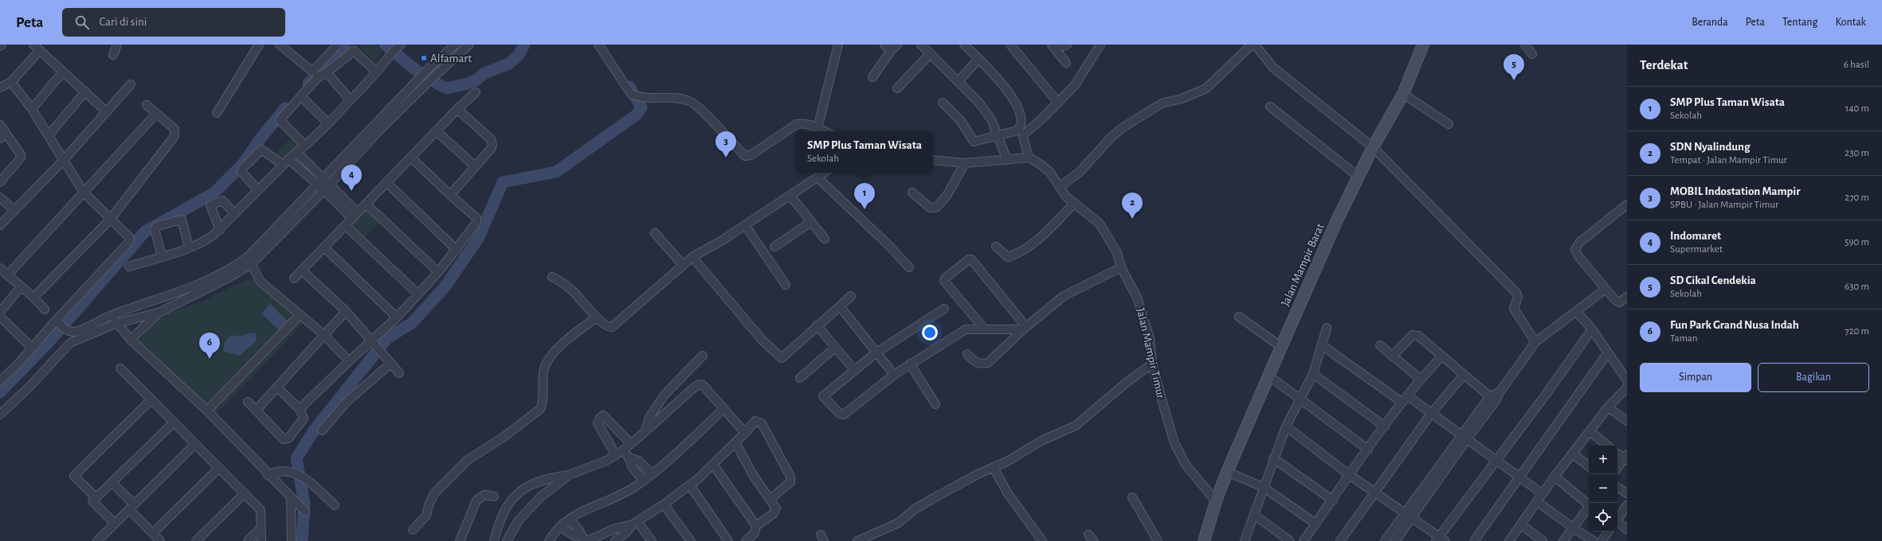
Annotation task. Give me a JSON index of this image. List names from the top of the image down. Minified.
{"streets":{"street":["Jalan Mampir Barat","Jalan Mampir Timur"]},"crossings":[["Jalan Mampir Barat","Jalan Mampir Timur"]],"places":["Alfamart"],"page":{"header":"Peta","search":"Cari di sini","nav":["Beranda","Peta","Tentang","Kontak"],"heading":["Terdekat","6 hasil"],"pins":["5","3","4","1","2","6"],"list":[{"mark":"1","name":"SMP Plus Taman Wisata","note":"Sekolah","value":"140 m"},{"mark":"2","name":"SDN Nyalindung","note":"Tempat · Jalan Mampir Timur","value":"230 m"},{"mark":"3","name":"MOBIL Indostation Mampir","note":"SPBU · Jalan Mampir Timur","value":"270 m"},{"mark":"4","name":"Indomaret","note":"Supermarket","value":"590 m"},{"mark":"5","name":"SD Cikal Cendekia","note":"Sekolah","value":"630 m"},{"mark":"6","name":"Fun Park Grand Nusa Indah","note":"Taman","value":"720 m"}],"popup":["SMP Plus Taman Wisata","Sekolah"],"buttons":["Simpan","Bagikan"],"map_buttons":["+","−"]}}
